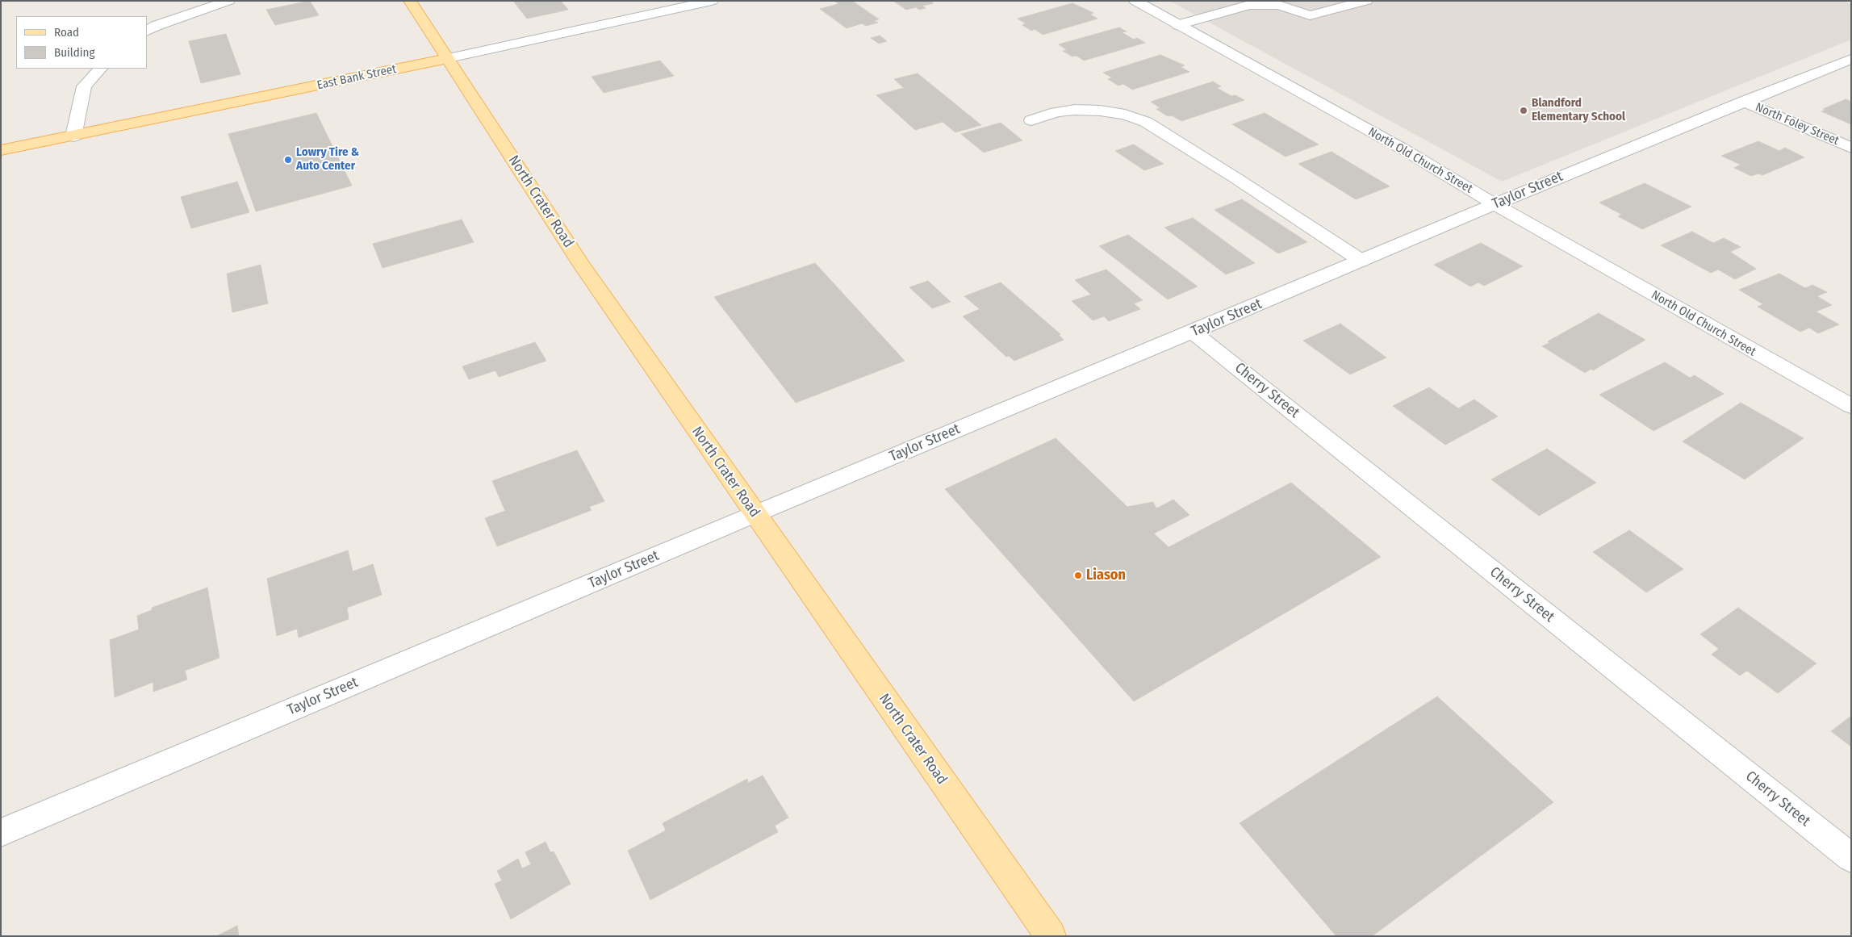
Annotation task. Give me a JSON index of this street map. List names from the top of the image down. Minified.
{"streets":{"main road":["East Bank Street","North Crater Road"],"street":["North Foley Street","North Old Church Street","Taylor Street","Cherry Street"]},"crossings":[["East Bank Street","North Crater Road"],["North Foley Street","Taylor Street"],["North Old Church Street","Taylor Street"],["Taylor Street","North Crater Road"],["Taylor Street","Cherry Street"]],"places":["Blandford Elementary School","Lowry Tire & Auto Center","Liason"],"legend":["Road","Building"]}
